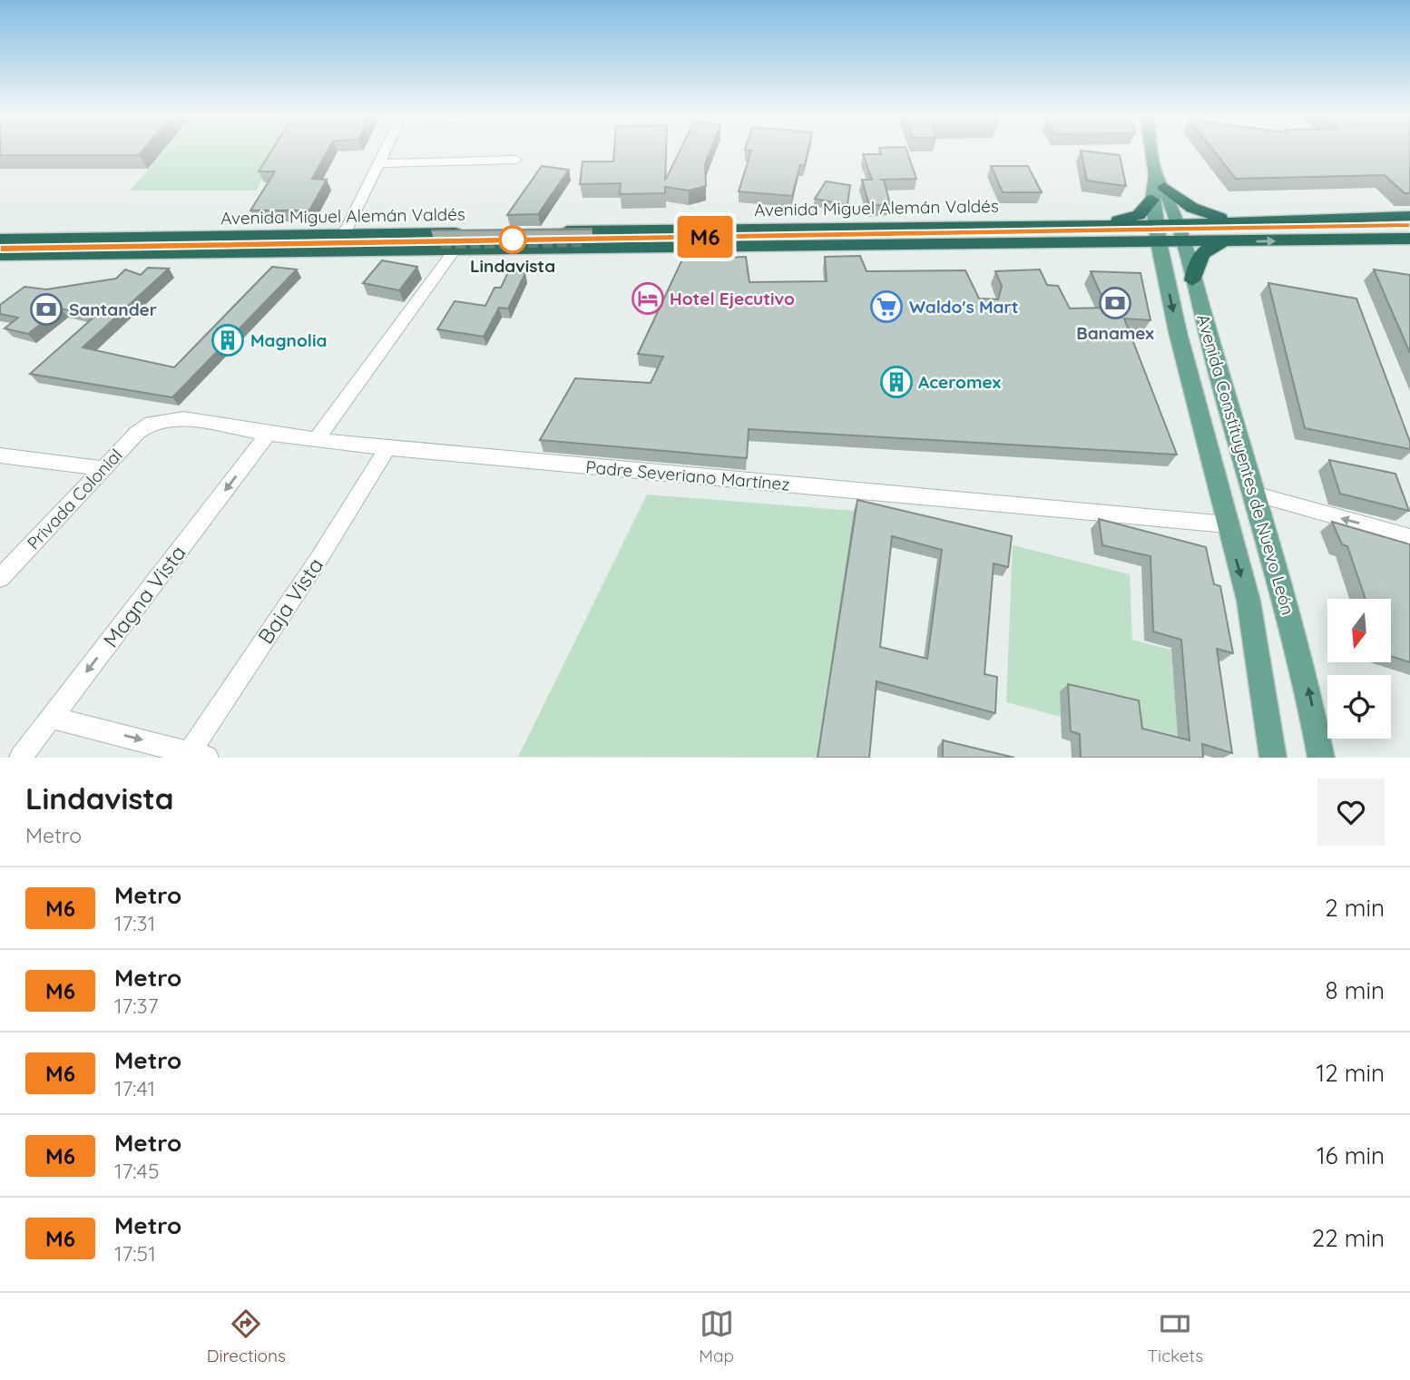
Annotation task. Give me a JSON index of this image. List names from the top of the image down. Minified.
{"streets":{"highway":["Avenida Miguel Alemán Valdés"],"main road":["Avenida Constituyentes de Nuevo León"],"street":["Padre Severiano Martínez","Privada Colonial","Magna Vista","Baja Vista"]},"crossings":[["Avenida Miguel Alemán Valdés","Avenida Constituyentes de Nuevo León"],["Avenida Constituyentes de Nuevo León","Padre Severiano Martínez"],["Padre Severiano Martínez","Privada Colonial"],["Padre Severiano Martínez","Magna Vista"],["Padre Severiano Martínez","Baja Vista"]],"one_way":["Magna Vista"],"places":{"other":["Lindavista"],"hotel":["Hotel Ejecutivo"],"bank":["Banamex","Santander"],"supermarket":["Waldo's Mart"],"building":["Magnolia","Aceromex"]},"lines":["metro line M6"],"north":"bottom","page":{"on_map":"M6","heading":["Lindavista","Metro"],"list":[{"mark":"M6","name":"Metro","note":"17:31","value":"2 min"},{"mark":"M6","name":"Metro","note":"17:37","value":"8 min"},{"mark":"M6","name":"Metro","note":"17:41","value":"12 min"},{"mark":"M6","name":"Metro","note":"17:45","value":"16 min"},{"mark":"M6","name":"Metro","note":"17:51","value":"22 min"}],"tabs":["Directions","Map","Tickets"]}}
